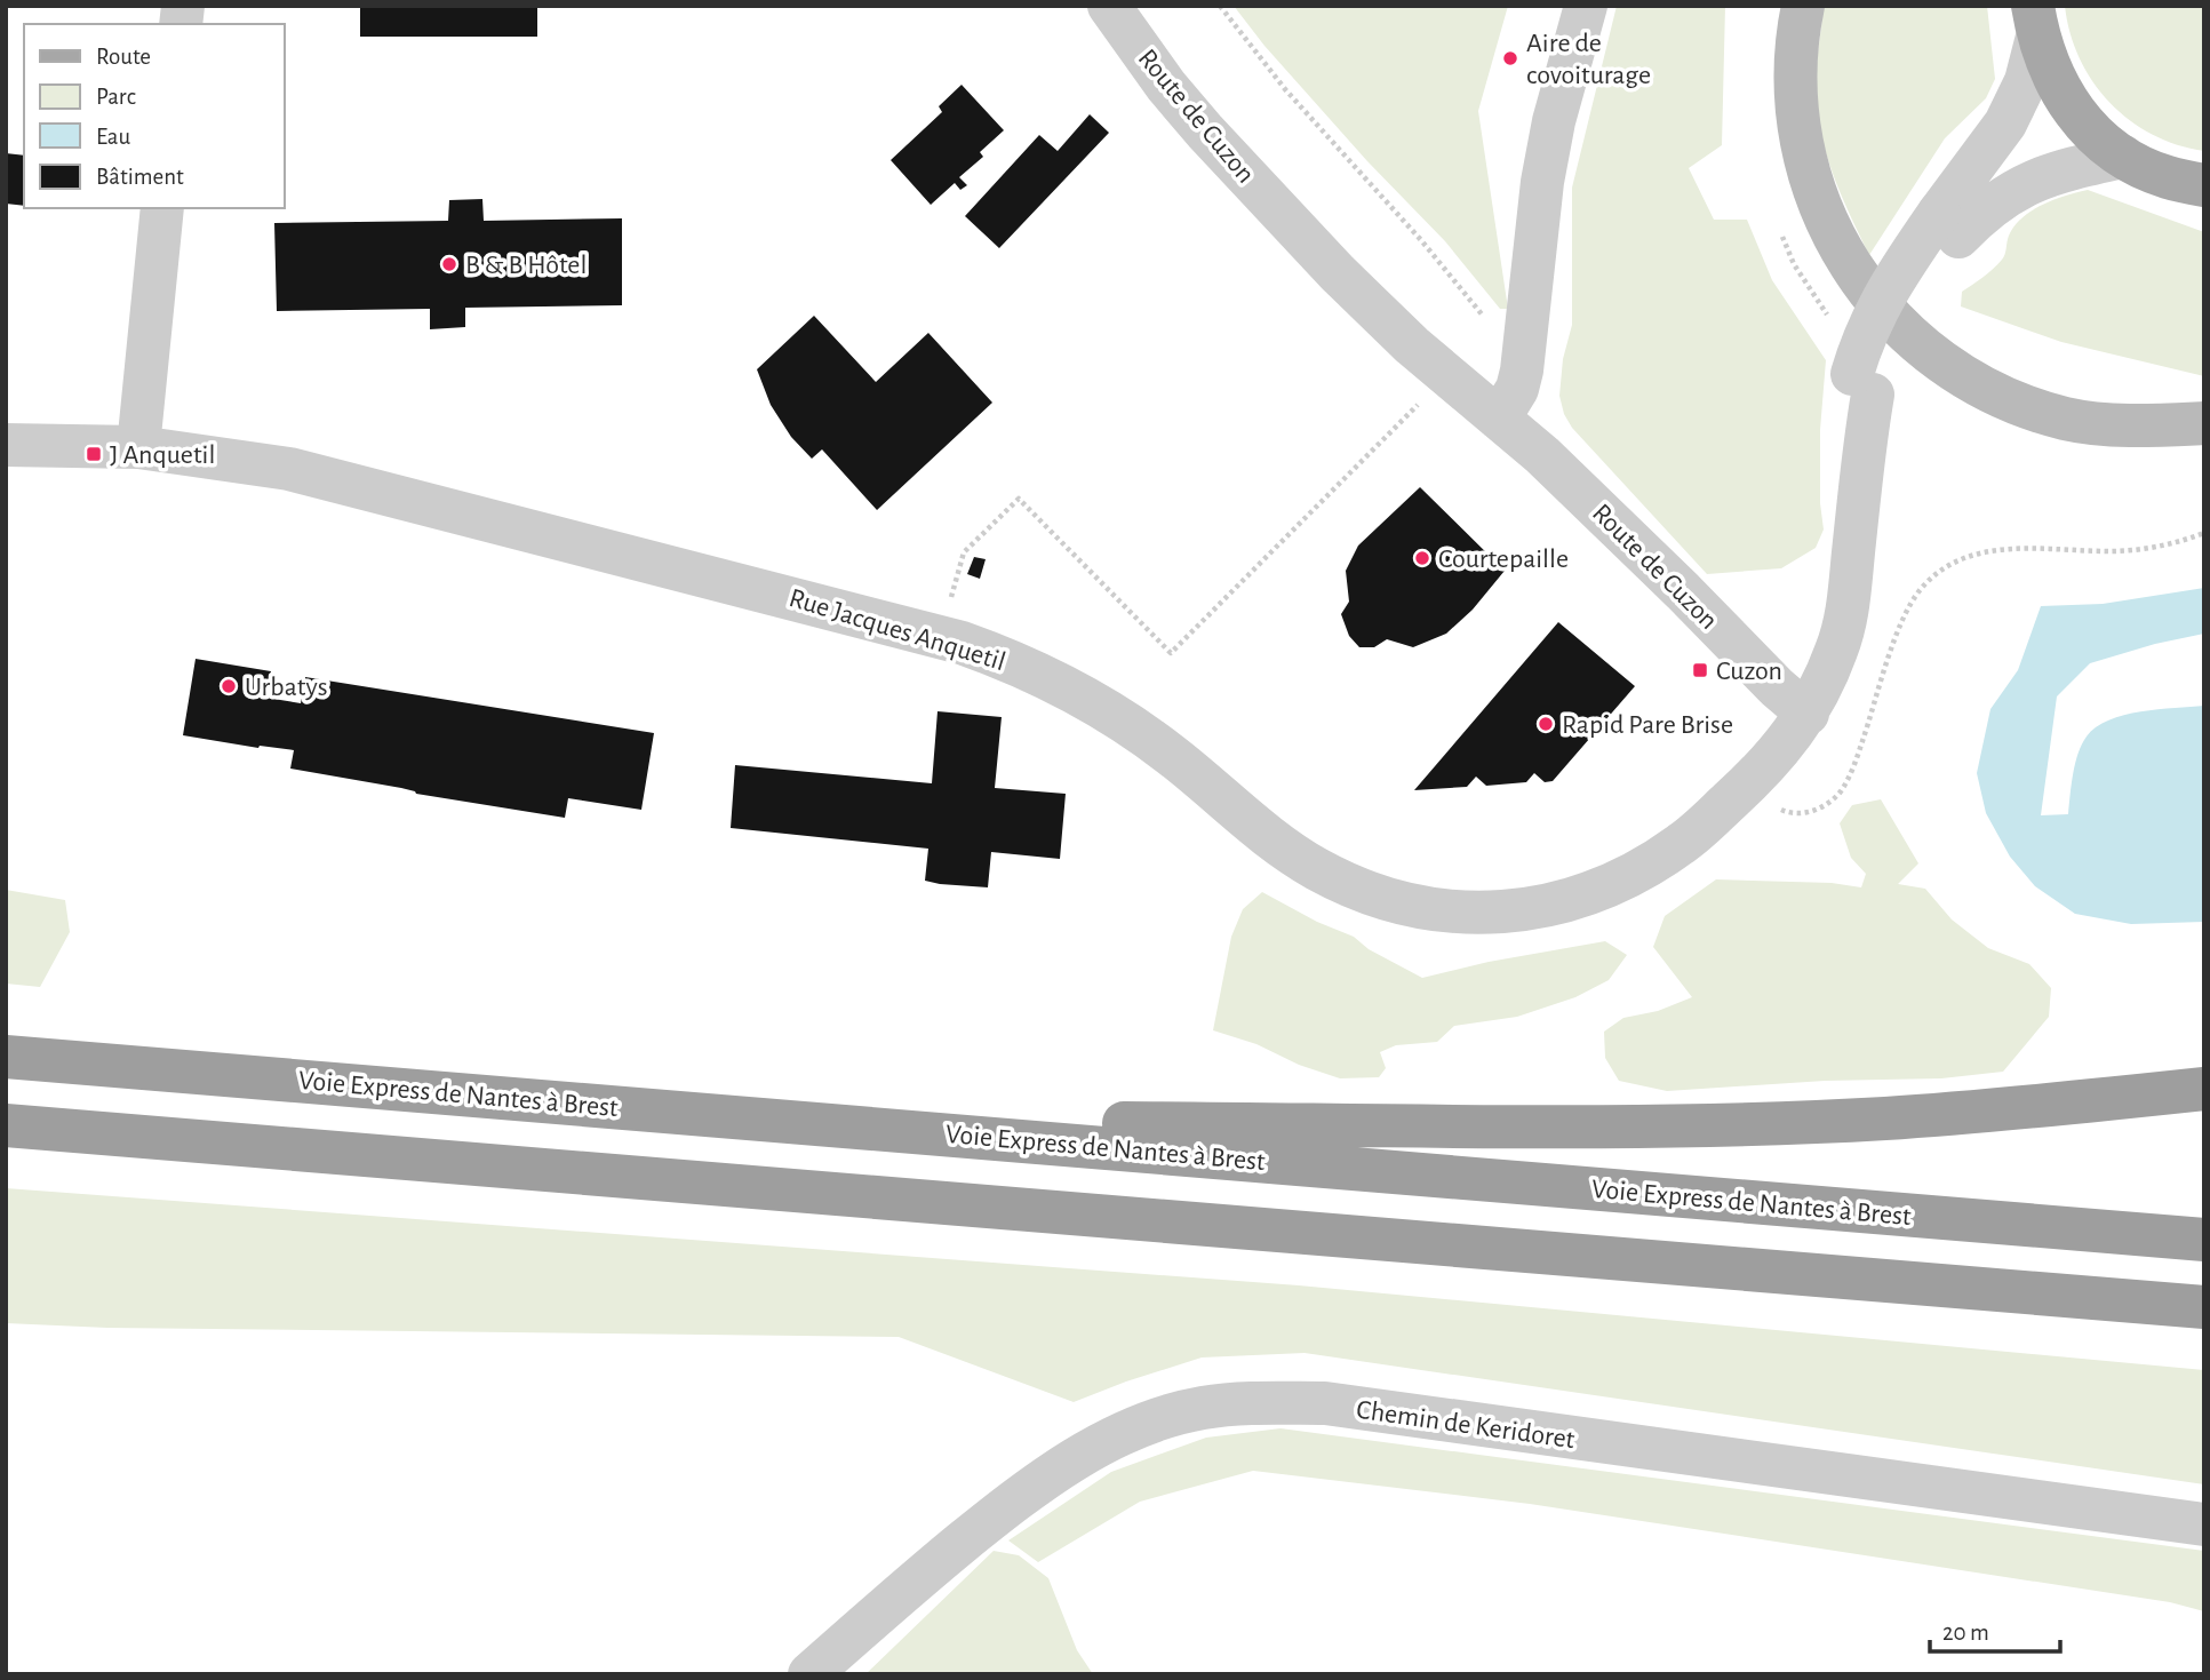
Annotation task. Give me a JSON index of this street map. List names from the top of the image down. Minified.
{"streets":{"highway":["Voie Express de Nantes à Brest"],"street":["Route de Cuzon","Rue Jacques Anquetil","Chemin de Keridoret"]},"crossings":[["Route de Cuzon","Rue Jacques Anquetil"]],"places":{"other":["Aire de covoiturage","B & B Hôtel","Courtepaille","Urbatys","Rapid Pare Brise"],"transit":["J Anquetil","Cuzon"]},"legend":["Route","Parc","Eau","Bâtiment"],"scale_bar":"20 m"}
